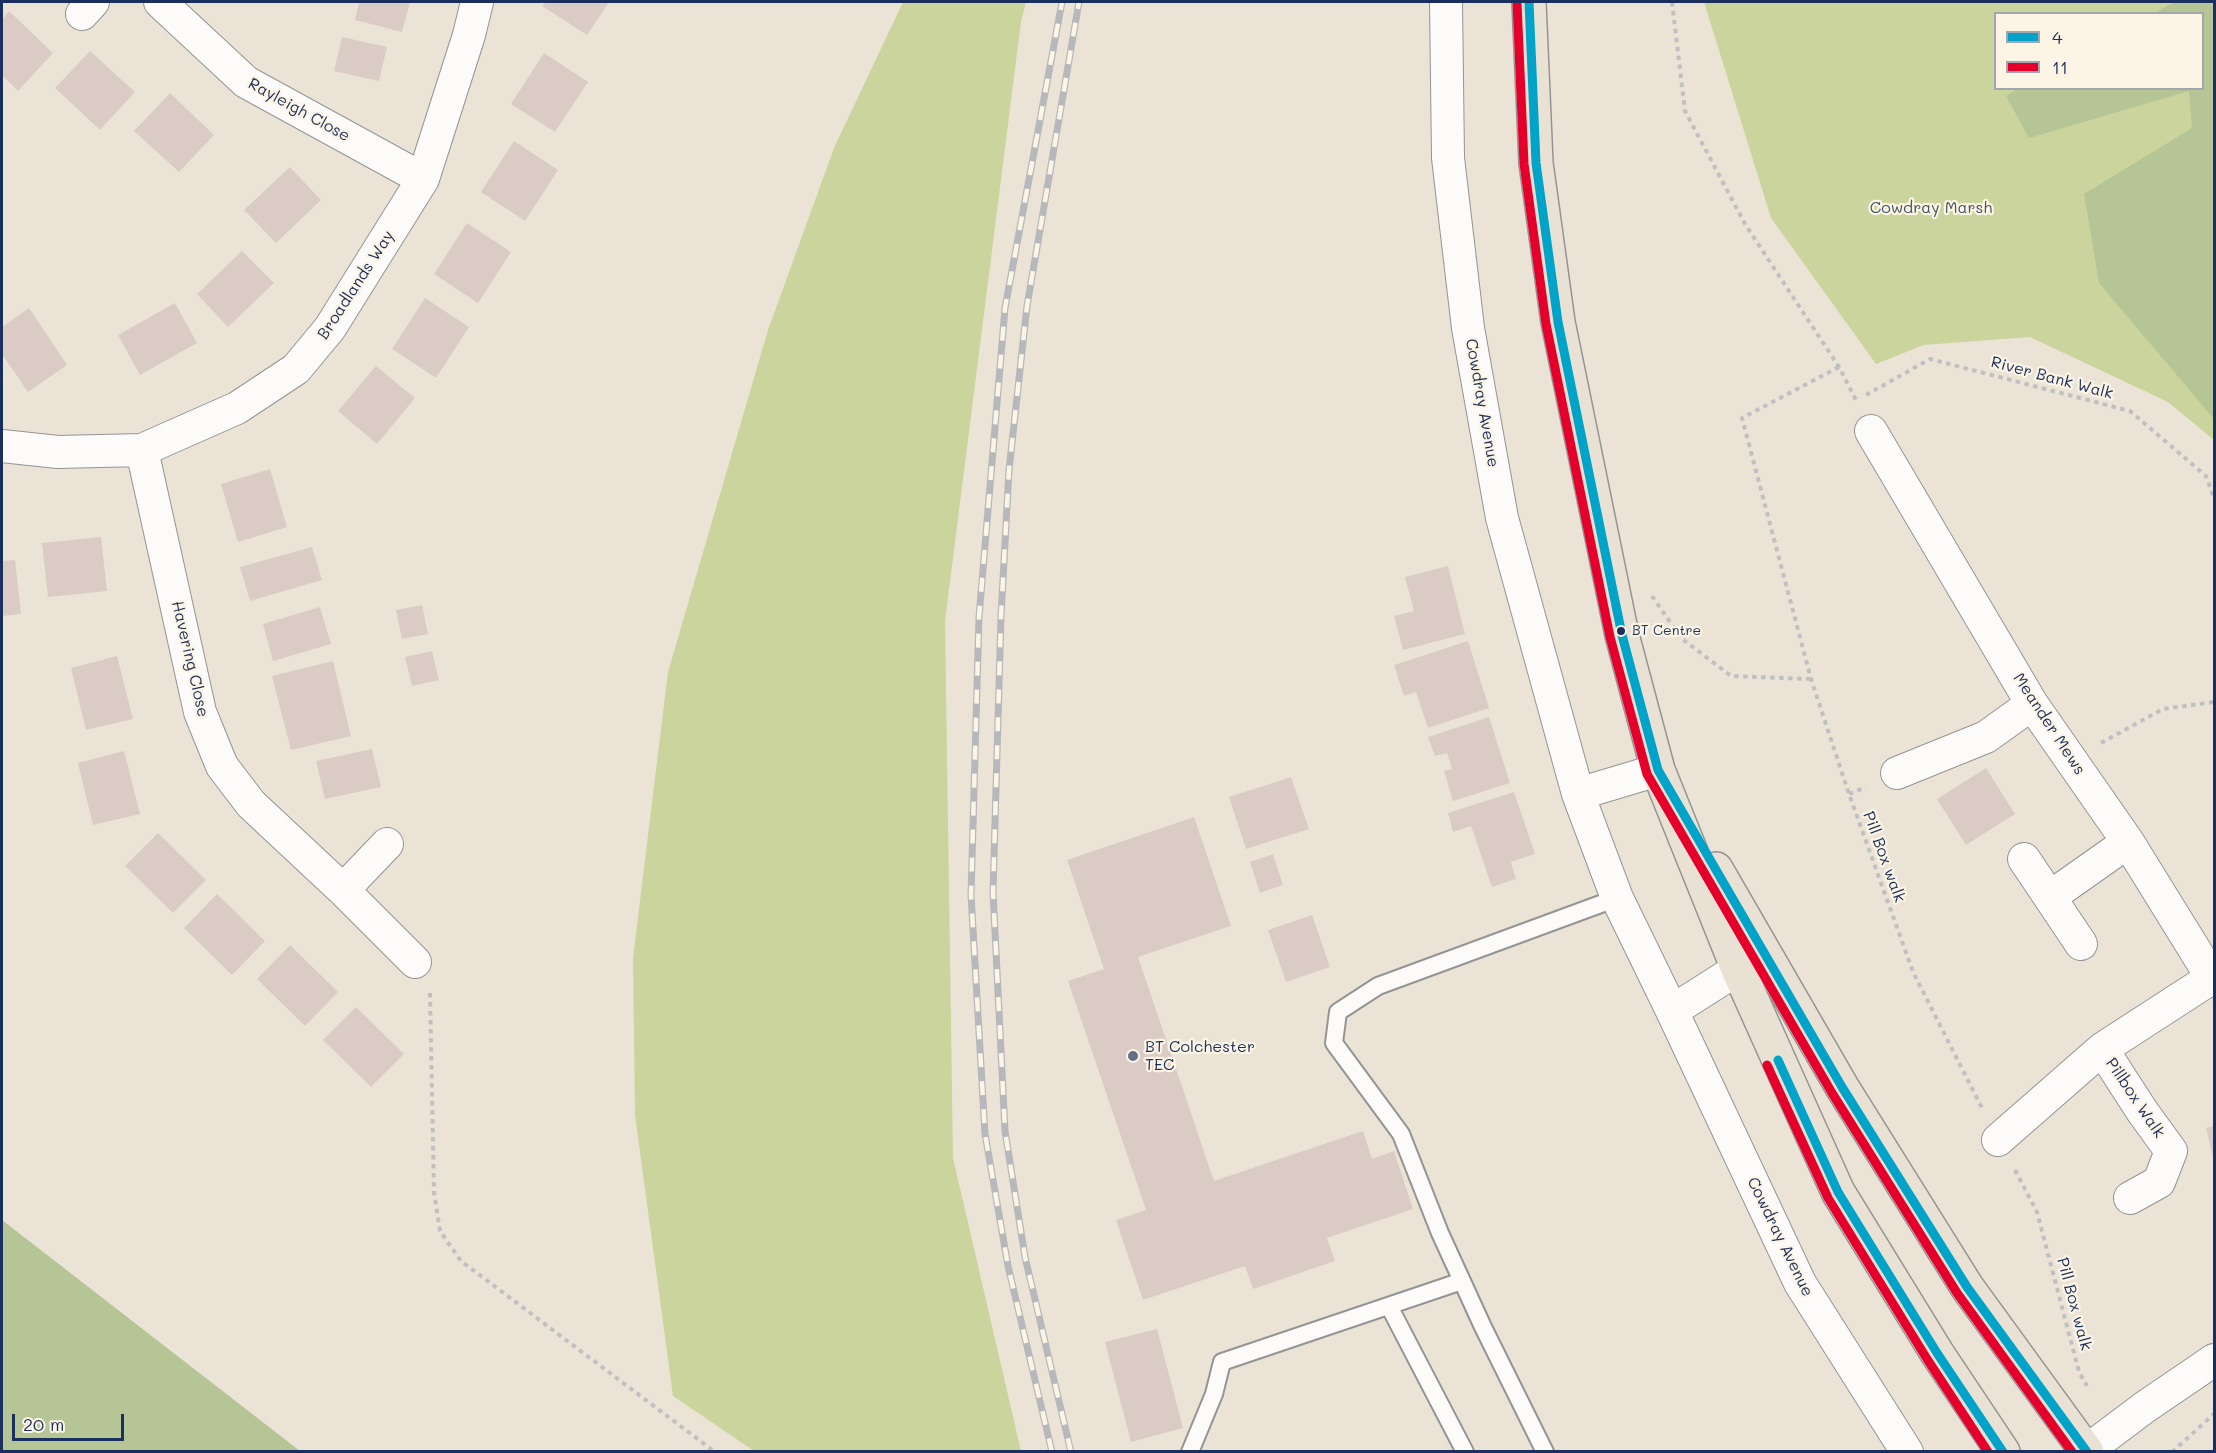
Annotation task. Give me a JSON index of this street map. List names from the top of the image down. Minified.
{"streets":{"street":["Rayleigh Close","Broadlands Way","Cowdray Avenue","Havering Close","Meander Mews","Pillbox Walk"],"path":["River Bank Walk","Pill Box walk"]},"crossings":[["Rayleigh Close","Broadlands Way"],["Broadlands Way","Havering Close"],["River Bank Walk","Pill Box walk"],["Meander Mews","Pillbox Walk"],["Pill Box walk","Pillbox Walk"]],"parks":["Cowdray Marsh"],"places":["BT Centre","BT Colchester TEC"],"lines":["transit line 4","transit line 11"],"legend":["4","11"],"scale_bar":"20 m"}
